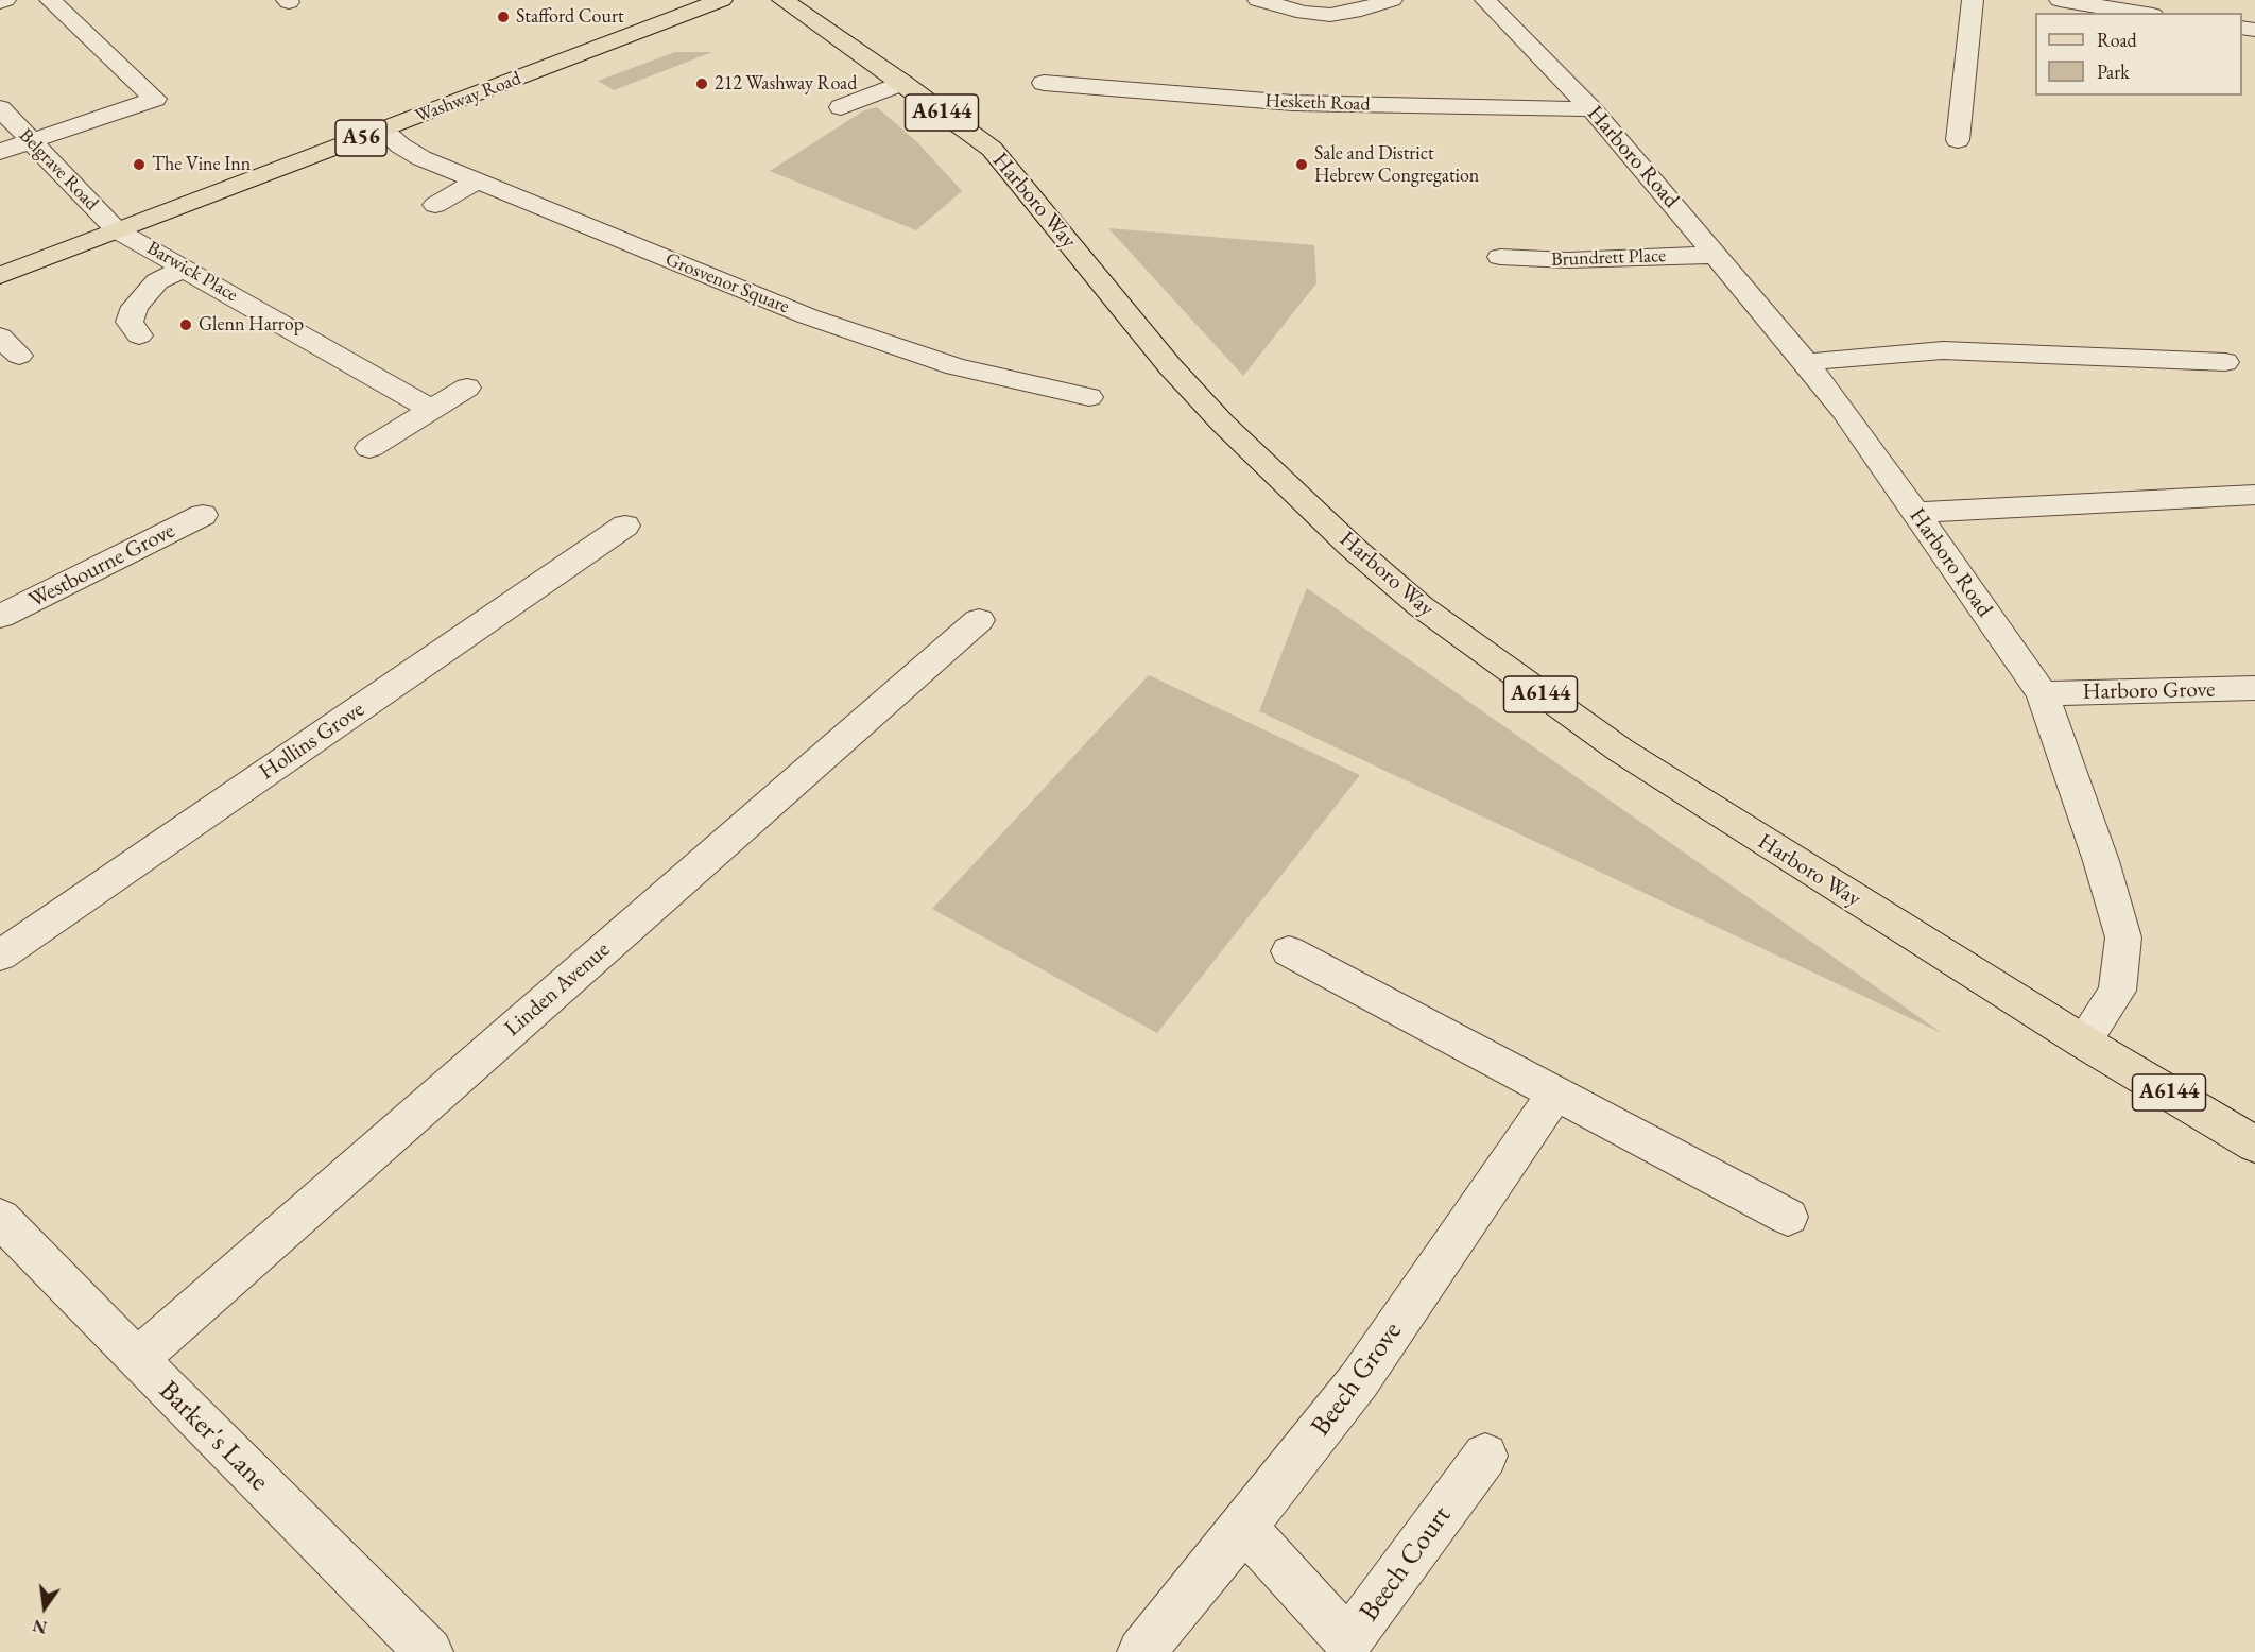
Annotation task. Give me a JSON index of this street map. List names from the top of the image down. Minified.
{"streets":{"main road":["Washway Road","A6144","A56","Harboro Way"],"street":["Hesketh Road","Harboro Road","Belgrave Road","Brundrett Place","Barwick Place","Grosvenor Square","Westbourne Grove","Harboro Grove","Hollins Grove","Linden Avenue","Beech Grove","Barker's Lane","Beech Court"]},"crossings":[["Washway Road","Belgrave Road"],["Washway Road","Barwick Place"],["Washway Road","Grosvenor Square"],["Hesketh Road","Harboro Road"],["A6144","Harboro Road"],["A6144","Harboro Way"],["Harboro Road","Harboro Way"],["Harboro Road","Brundrett Place"],["Harboro Road","Harboro Grove"],["Belgrave Road","Barwick Place"],["Linden Avenue","Barker's Lane"],["Beech Grove","Beech Court"]],"places":["Stafford Court","212 Washway Road","The Vine Inn","Sale and District Hebrew Congregation","Glenn Harrop"],"legend":["Road","Park"],"north":"bottom"}
